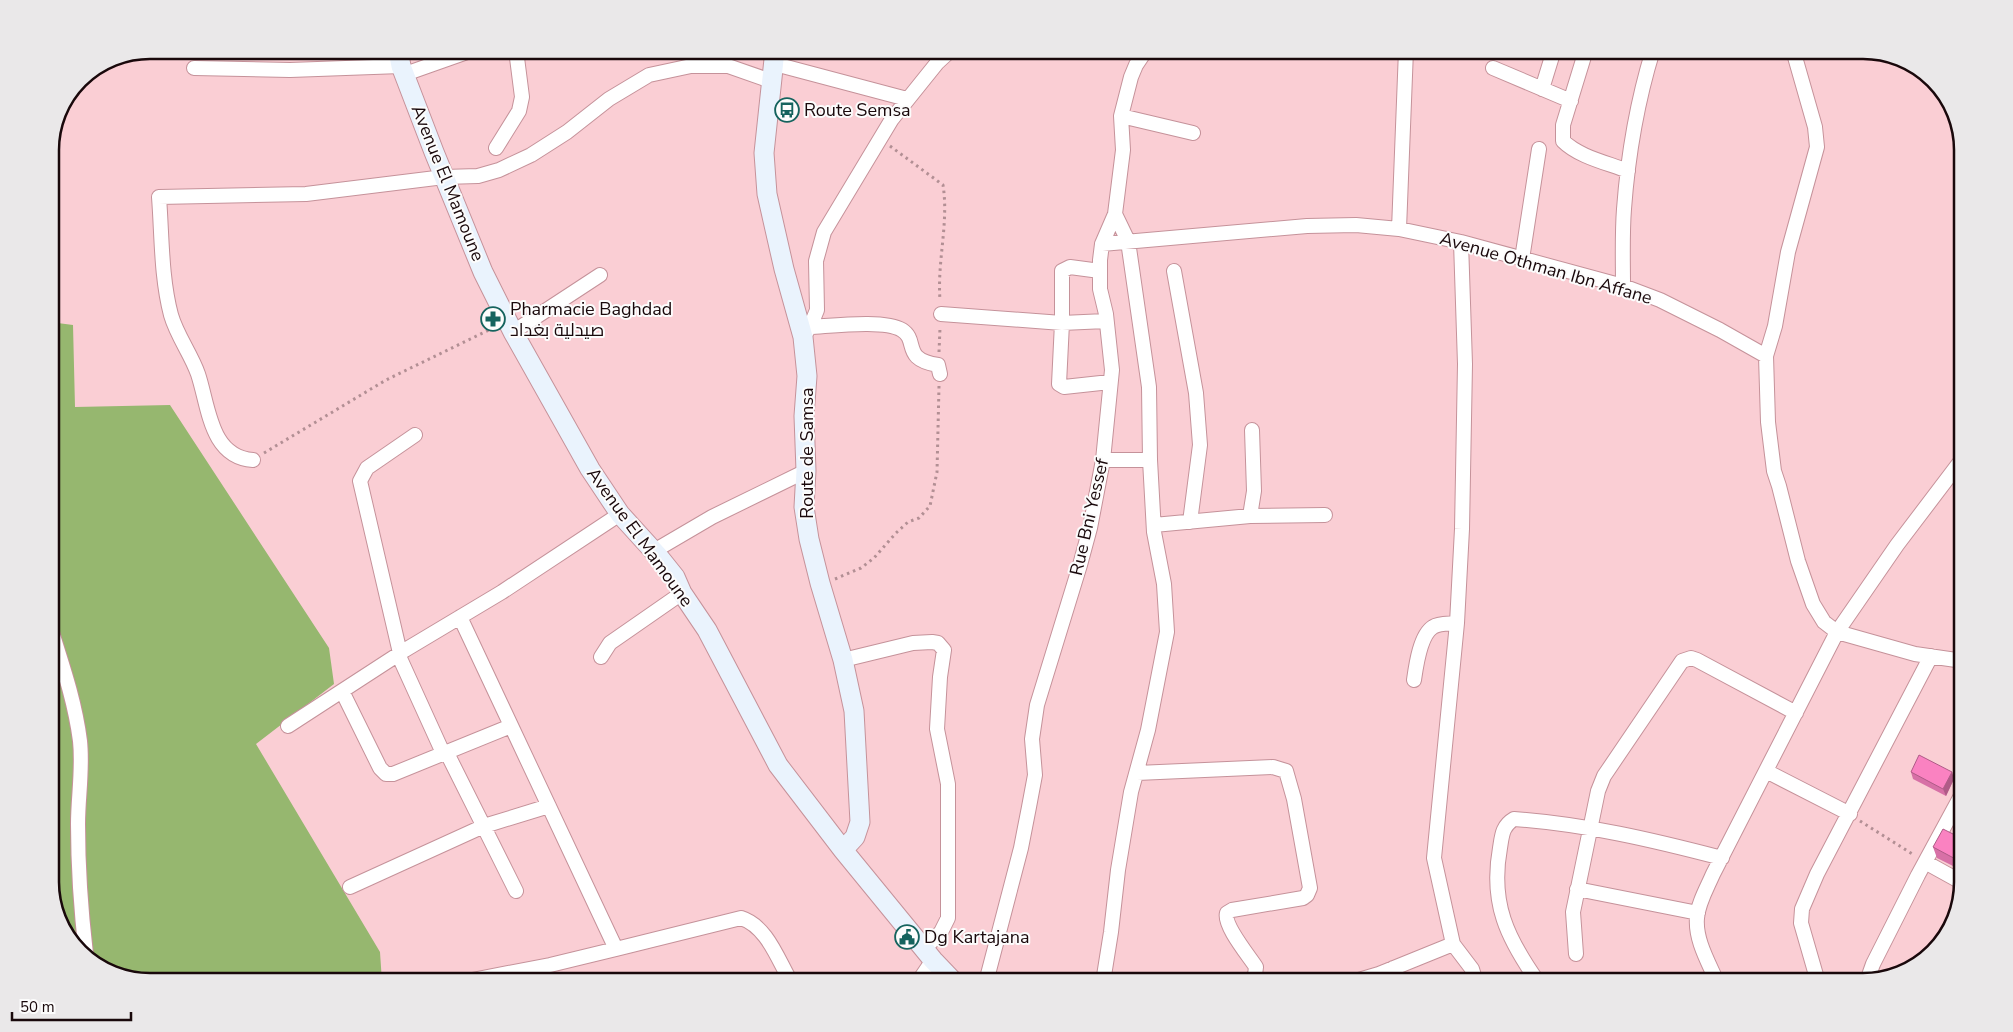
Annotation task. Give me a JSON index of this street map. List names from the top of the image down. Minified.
{"streets":{"street":["Avenue El Mamoune","Avenue Othman Ibn Affane","Route de Samsa","Rue Bni Yessef"]},"crossings":[["Avenue El Mamoune","Route de Samsa"],["Avenue Othman Ibn Affane","Rue Bni Yessef"]],"places":{"bus stop":["Route Semsa"],"pharmacy":["Pharmacie Baghdad صيدلية بغداد"],"public building":["Dg Kartajana"]},"scale_bar":"50 m"}
